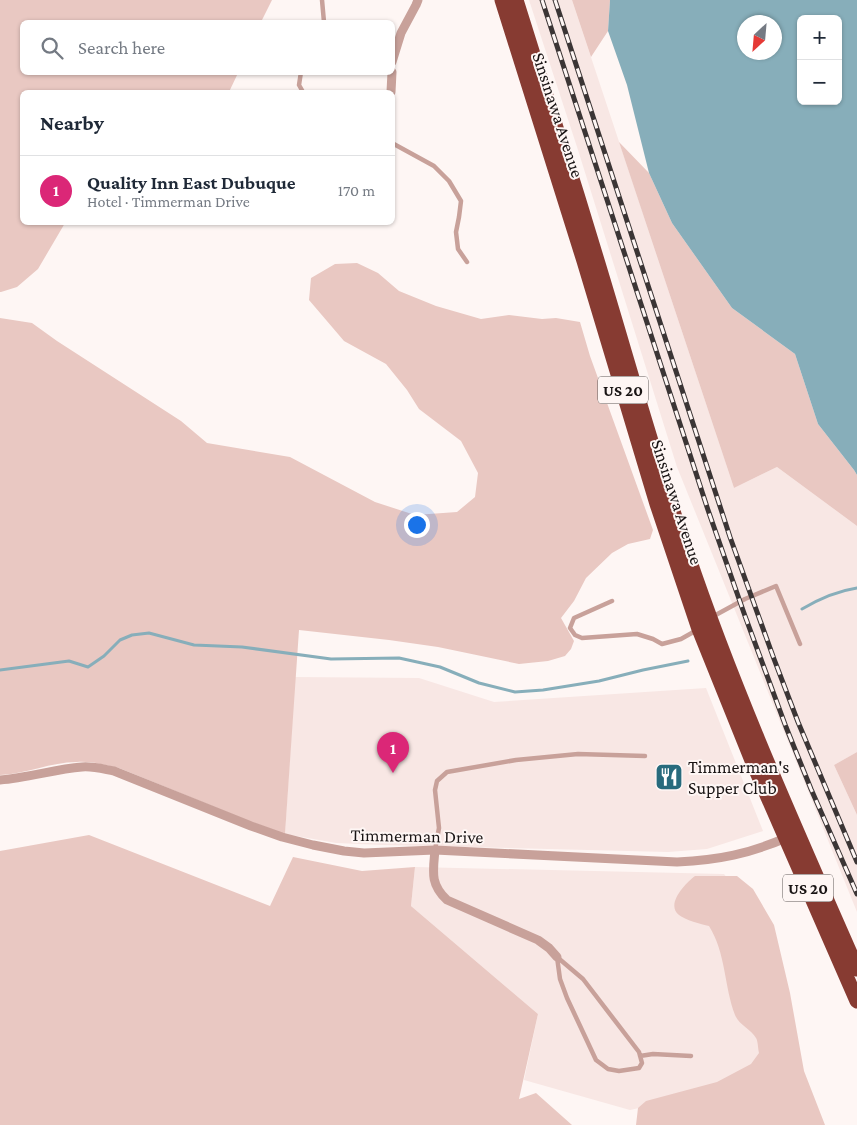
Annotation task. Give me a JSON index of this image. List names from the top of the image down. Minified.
{"streets":{"highway":["Sinsinawa Avenue","US 20"],"street":["Timmerman Drive"]},"crossings":[["Sinsinawa Avenue","Timmerman Drive"]],"places":{"restaurant":["Timmerman's Supper Club"]},"north":"bottom left","page":{"map_buttons":["+","−"],"search":"Search here","heading":"Nearby","list":[{"mark":"1","name":"Quality Inn East Dubuque","note":"Hotel · Timmerman Drive","value":"170 m"}],"pins":"1"}}
